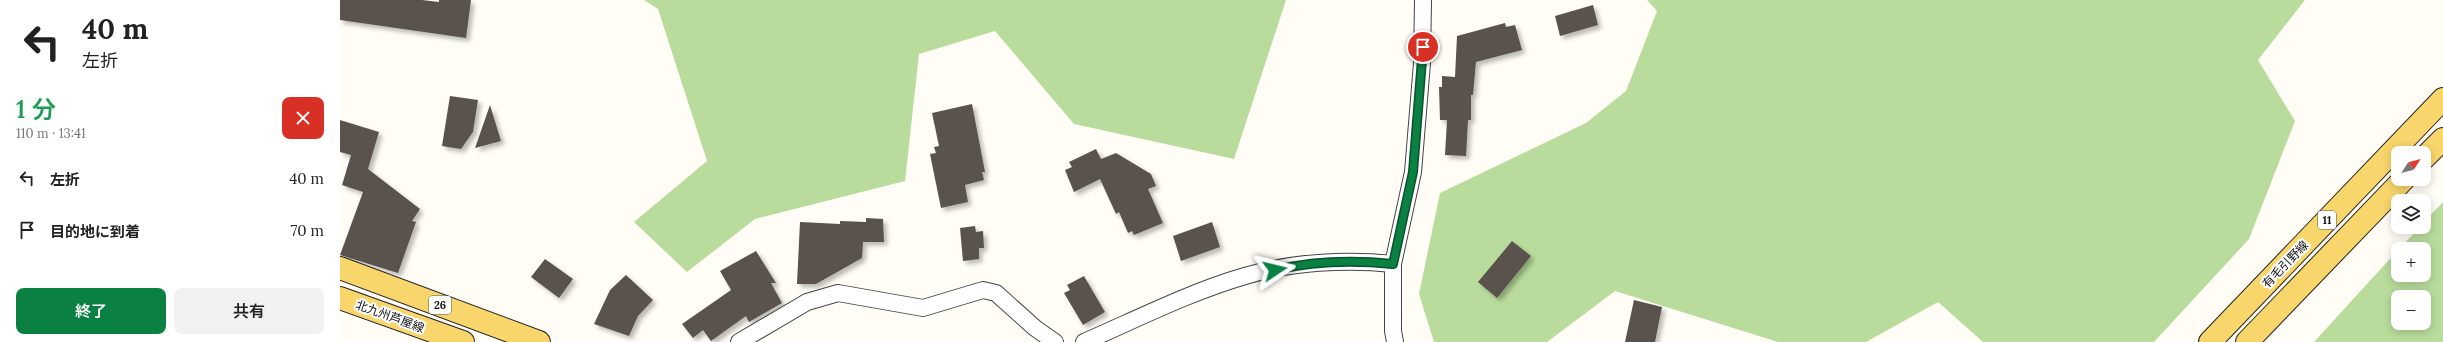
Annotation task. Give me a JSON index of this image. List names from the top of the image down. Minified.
{"streets":{"main road":["11","有毛引野線","26","北九州芦屋線"]},"north":"top right","page":{"turn":["40 m","左折"],"heading":["1 分","110 m · 13:41"],"map_buttons":["+","−"],"list":[{"name":"左折","value":"40 m"},{"name":"目的地に到着","value":"70 m"}],"buttons":["終了","共有"]}}
